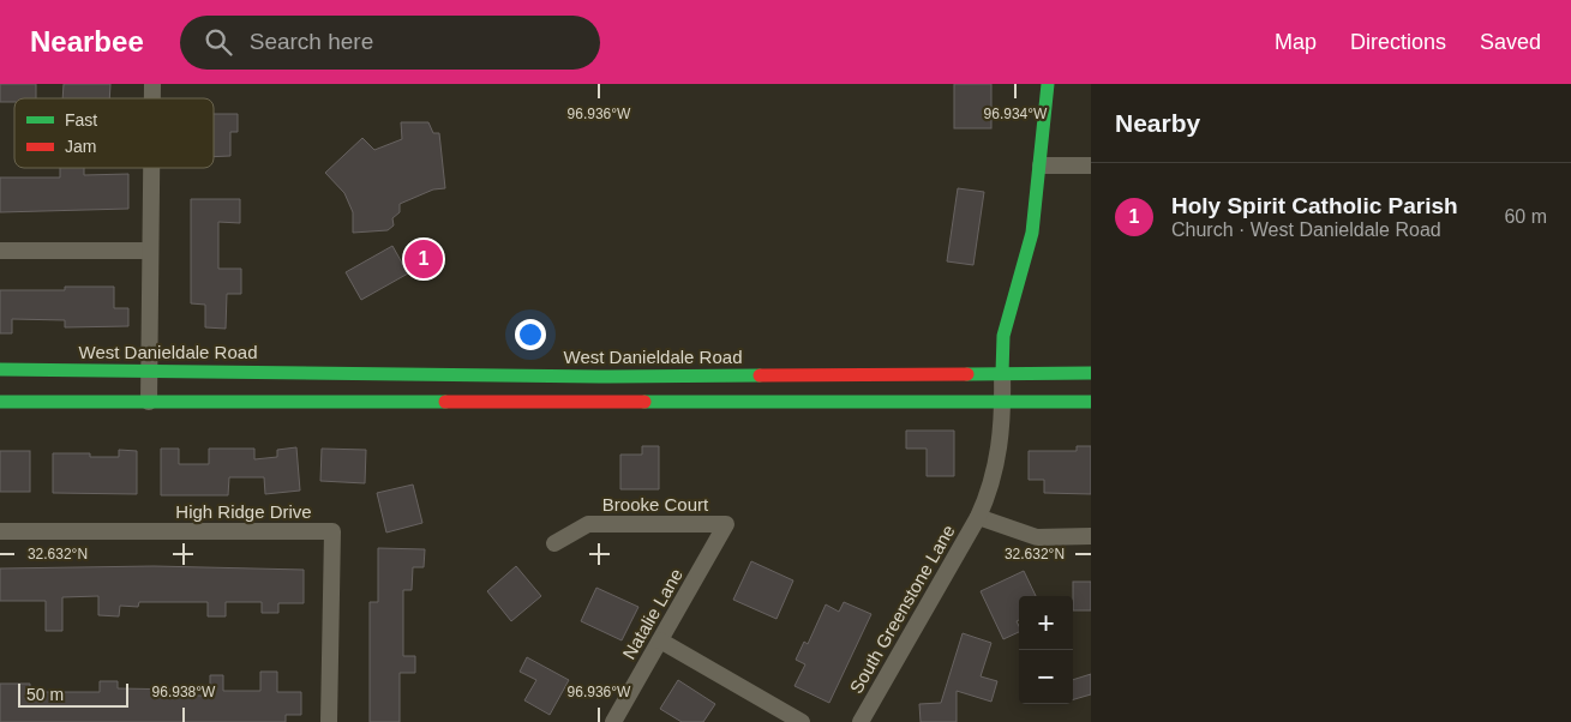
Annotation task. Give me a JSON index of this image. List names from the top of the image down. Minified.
{"streets":{"main road":["West Danieldale Road"],"street":["Brooke Court","High Ridge Drive","South Greenstone Lane","Natalie Lane"]},"crossings":[["West Danieldale Road","South Greenstone Lane"],["Brooke Court","Natalie Lane"]],"legend":["Fast","Jam"],"scale_bar":"50 m","page":{"header":"Nearbee","search":"Search here","nav":["Map","Directions","Saved"],"heading":"Nearby","list":[{"mark":"1","name":"Holy Spirit Catholic Parish","note":"Church · West Danieldale Road","value":"60 m"}],"pins":"1","map_buttons":["+","−"],"scale":"50 m"},"coordinates":["96.936°W","96.934°W","32.632°N","96.938°W"]}
